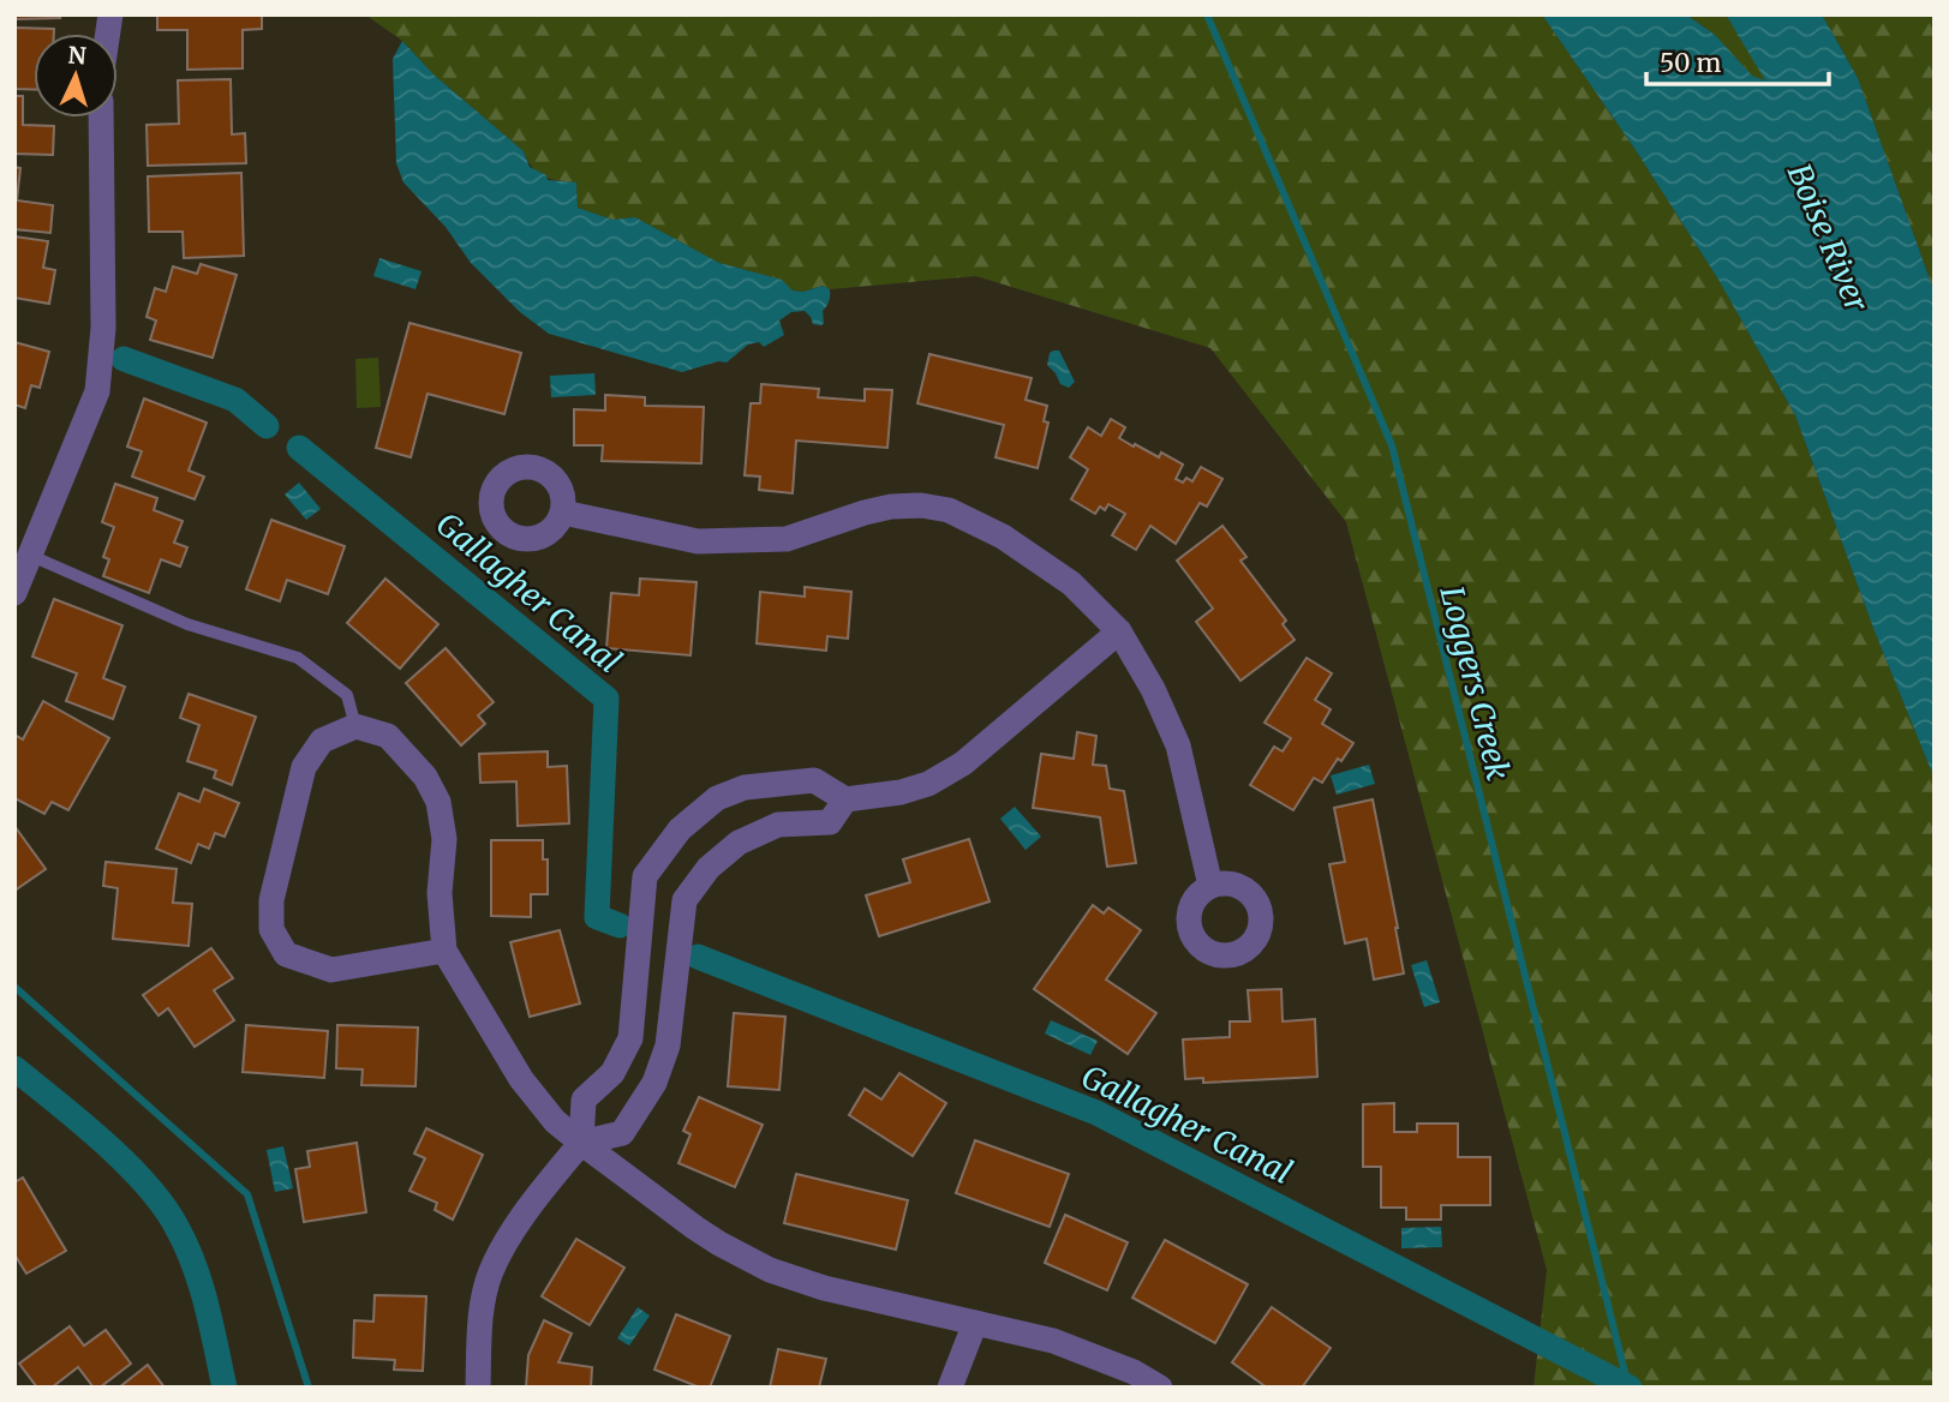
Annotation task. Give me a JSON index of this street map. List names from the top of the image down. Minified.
{"water":["Boise River","Gallagher Canal","Loggers Creek"],"scale_bar":"50 m","north":"top"}
